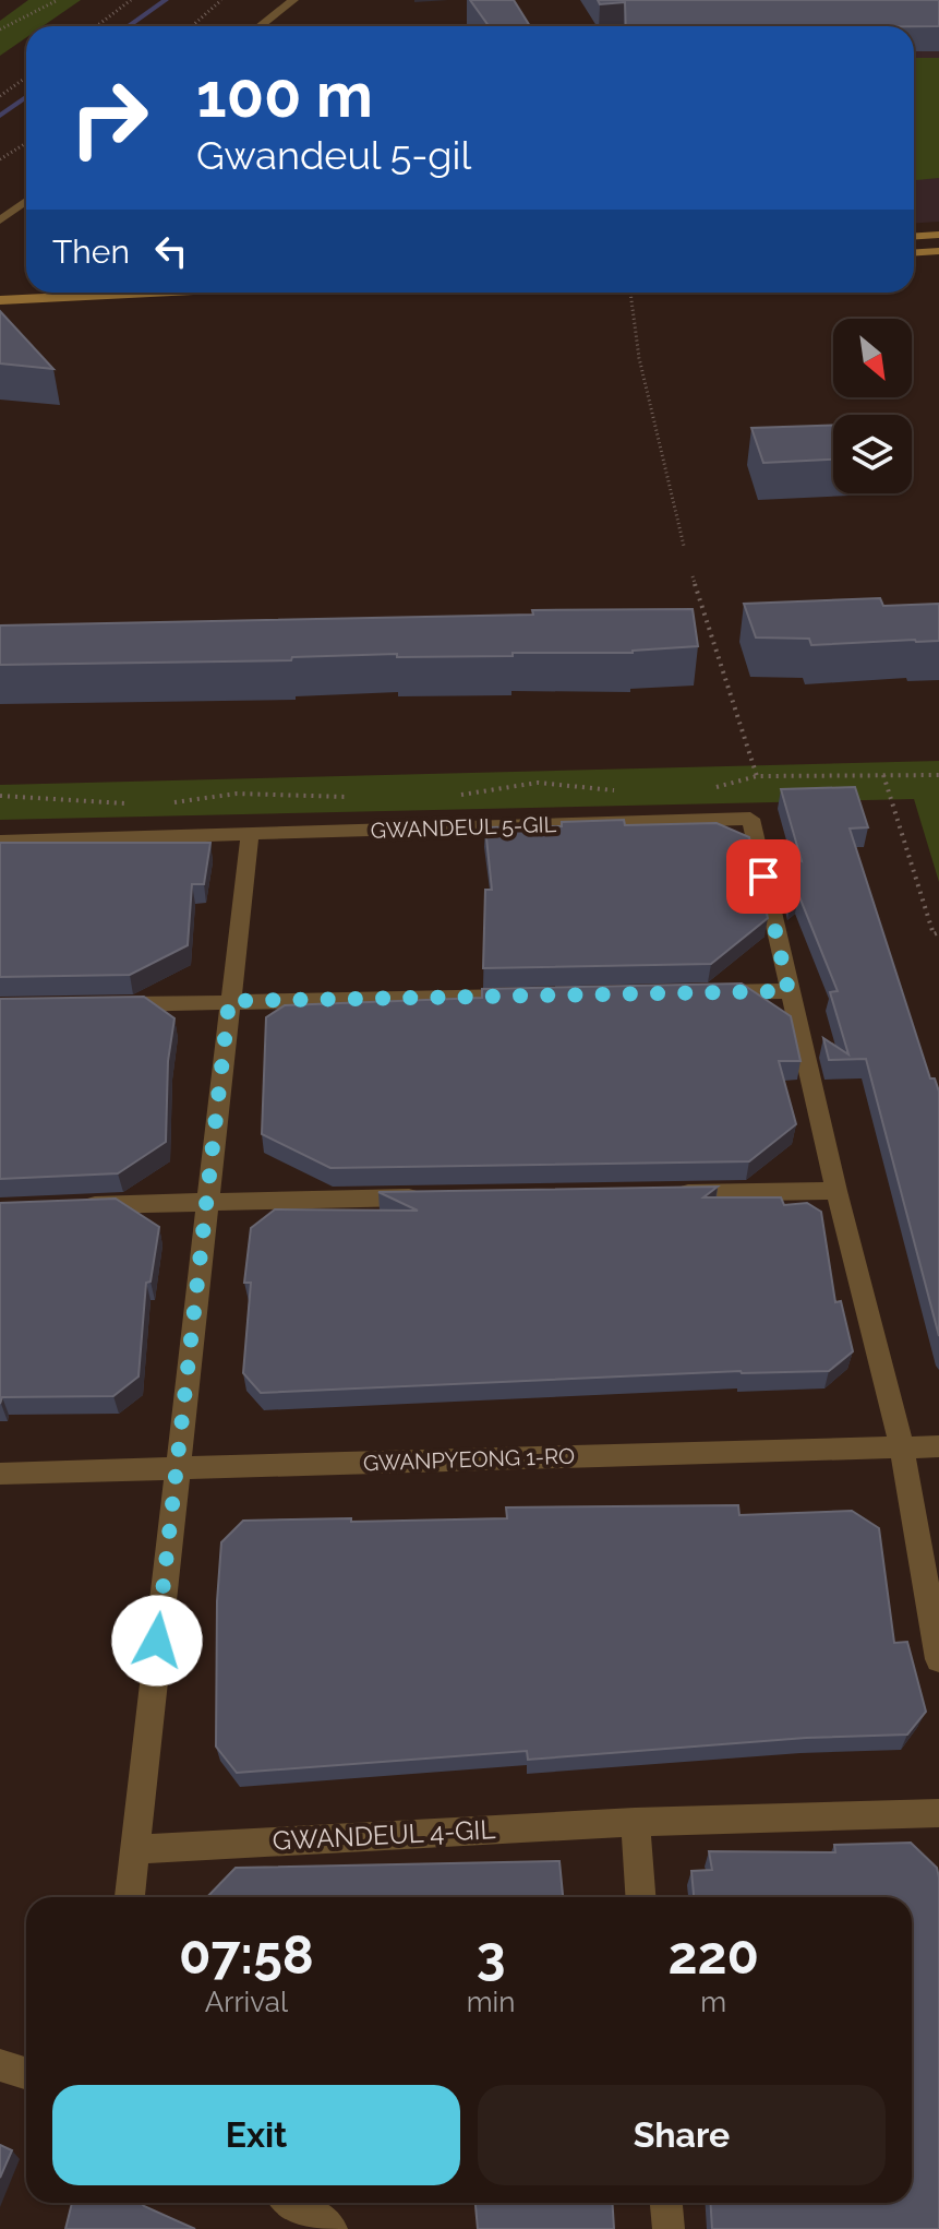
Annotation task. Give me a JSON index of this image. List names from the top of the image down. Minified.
{"streets":{"street":["GWANDEUL 5-GIL","GWANPYEONG 1-RO","GWANDEUL 4-GIL"]},"crossings":[["GWANDEUL 5-GIL","GWANPYEONG 1-RO"]],"north":"bottom right","page":{"turn":["100 m","Gwandeul 5-gil"],"then":"Then","eta":["07:58","Arrival","3","min","220","m"],"buttons":["Exit","Share"]}}
